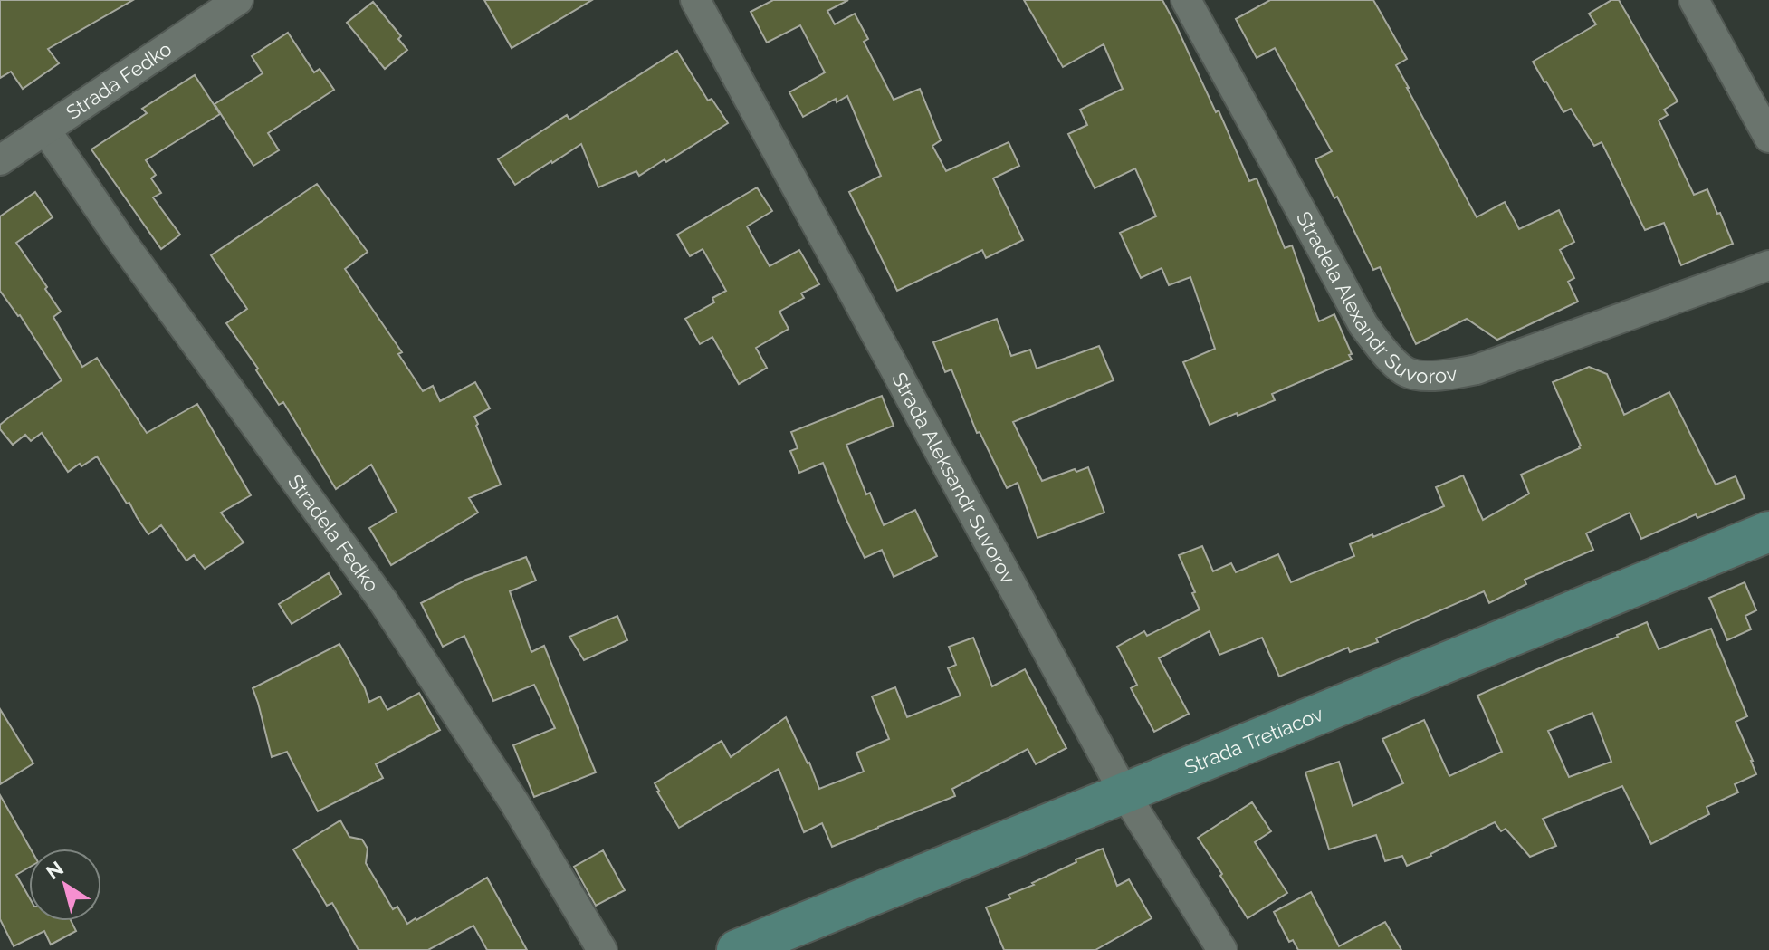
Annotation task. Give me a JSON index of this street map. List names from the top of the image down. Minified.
{"streets":{"street":["Strada Fedko","Stradela Alexandr Suvorov","Strada Aleksandr Suvorov","Stradela Fedko","Strada Tretiacov"]},"crossings":[["Strada Fedko","Stradela Fedko"],["Strada Aleksandr Suvorov","Strada Tretiacov"]],"north":"top left"}
